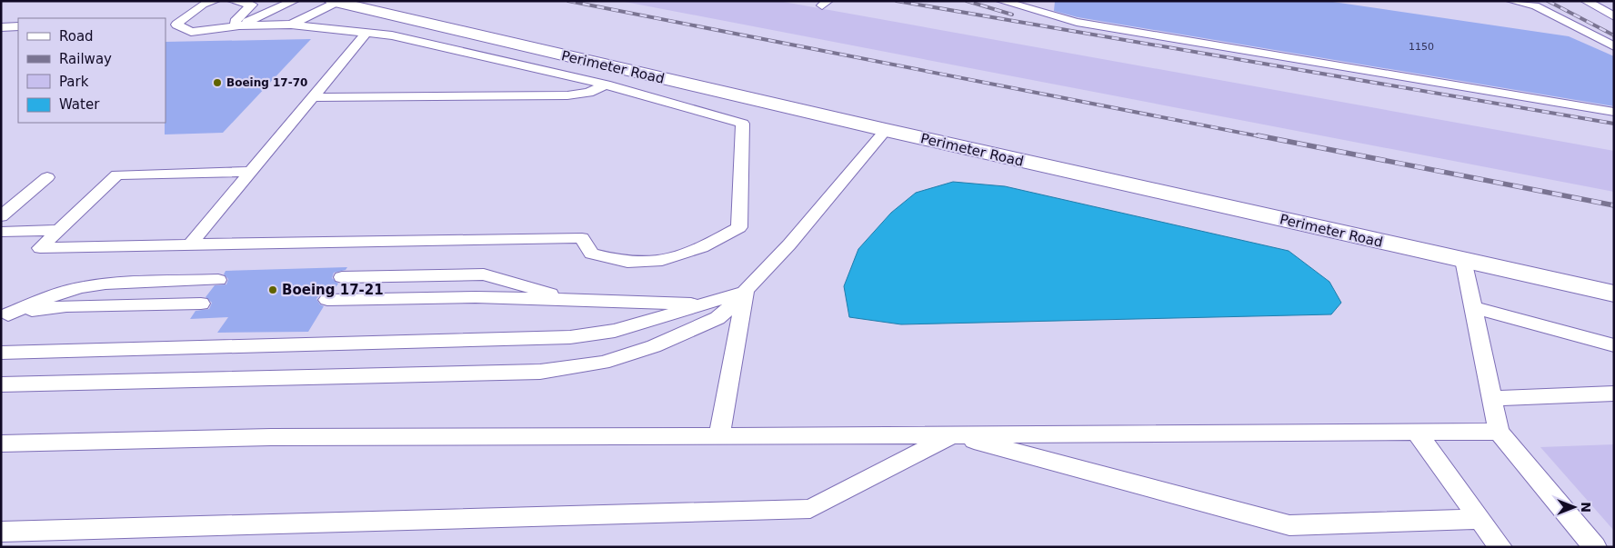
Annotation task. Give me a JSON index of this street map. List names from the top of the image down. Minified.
{"streets":{"street":["Perimeter Road"]},"places":["Boeing 17-70","Boeing 17-21"],"house_numbers":["1150"],"legend":["Road","Railway","Park","Water"],"north":"right"}
